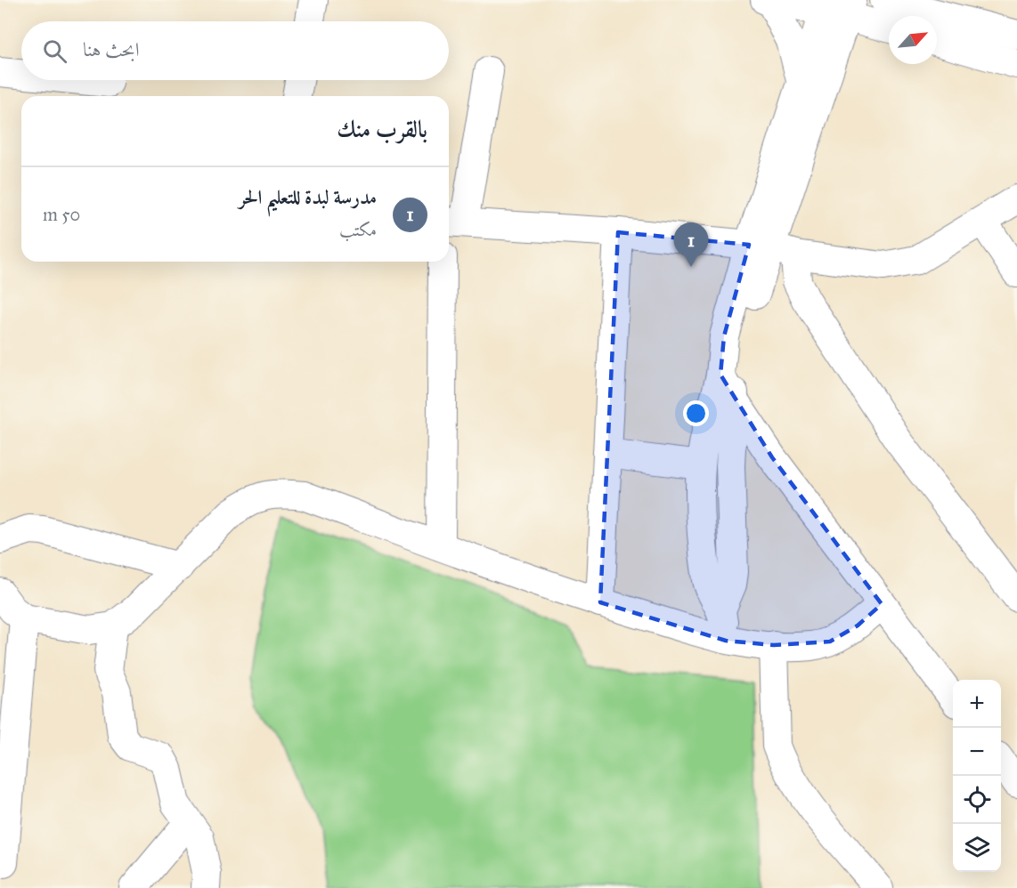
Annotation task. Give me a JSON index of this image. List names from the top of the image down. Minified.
{"north":"top right","page":{"search":"ابحث هنا","heading":"بالقرب منك","list":[{"mark":"1","name":"مدرسة لبدة للتعليم الحر","note":"مكتب","value":"50 m"}],"pins":"1","map_buttons":["+","−"]}}
